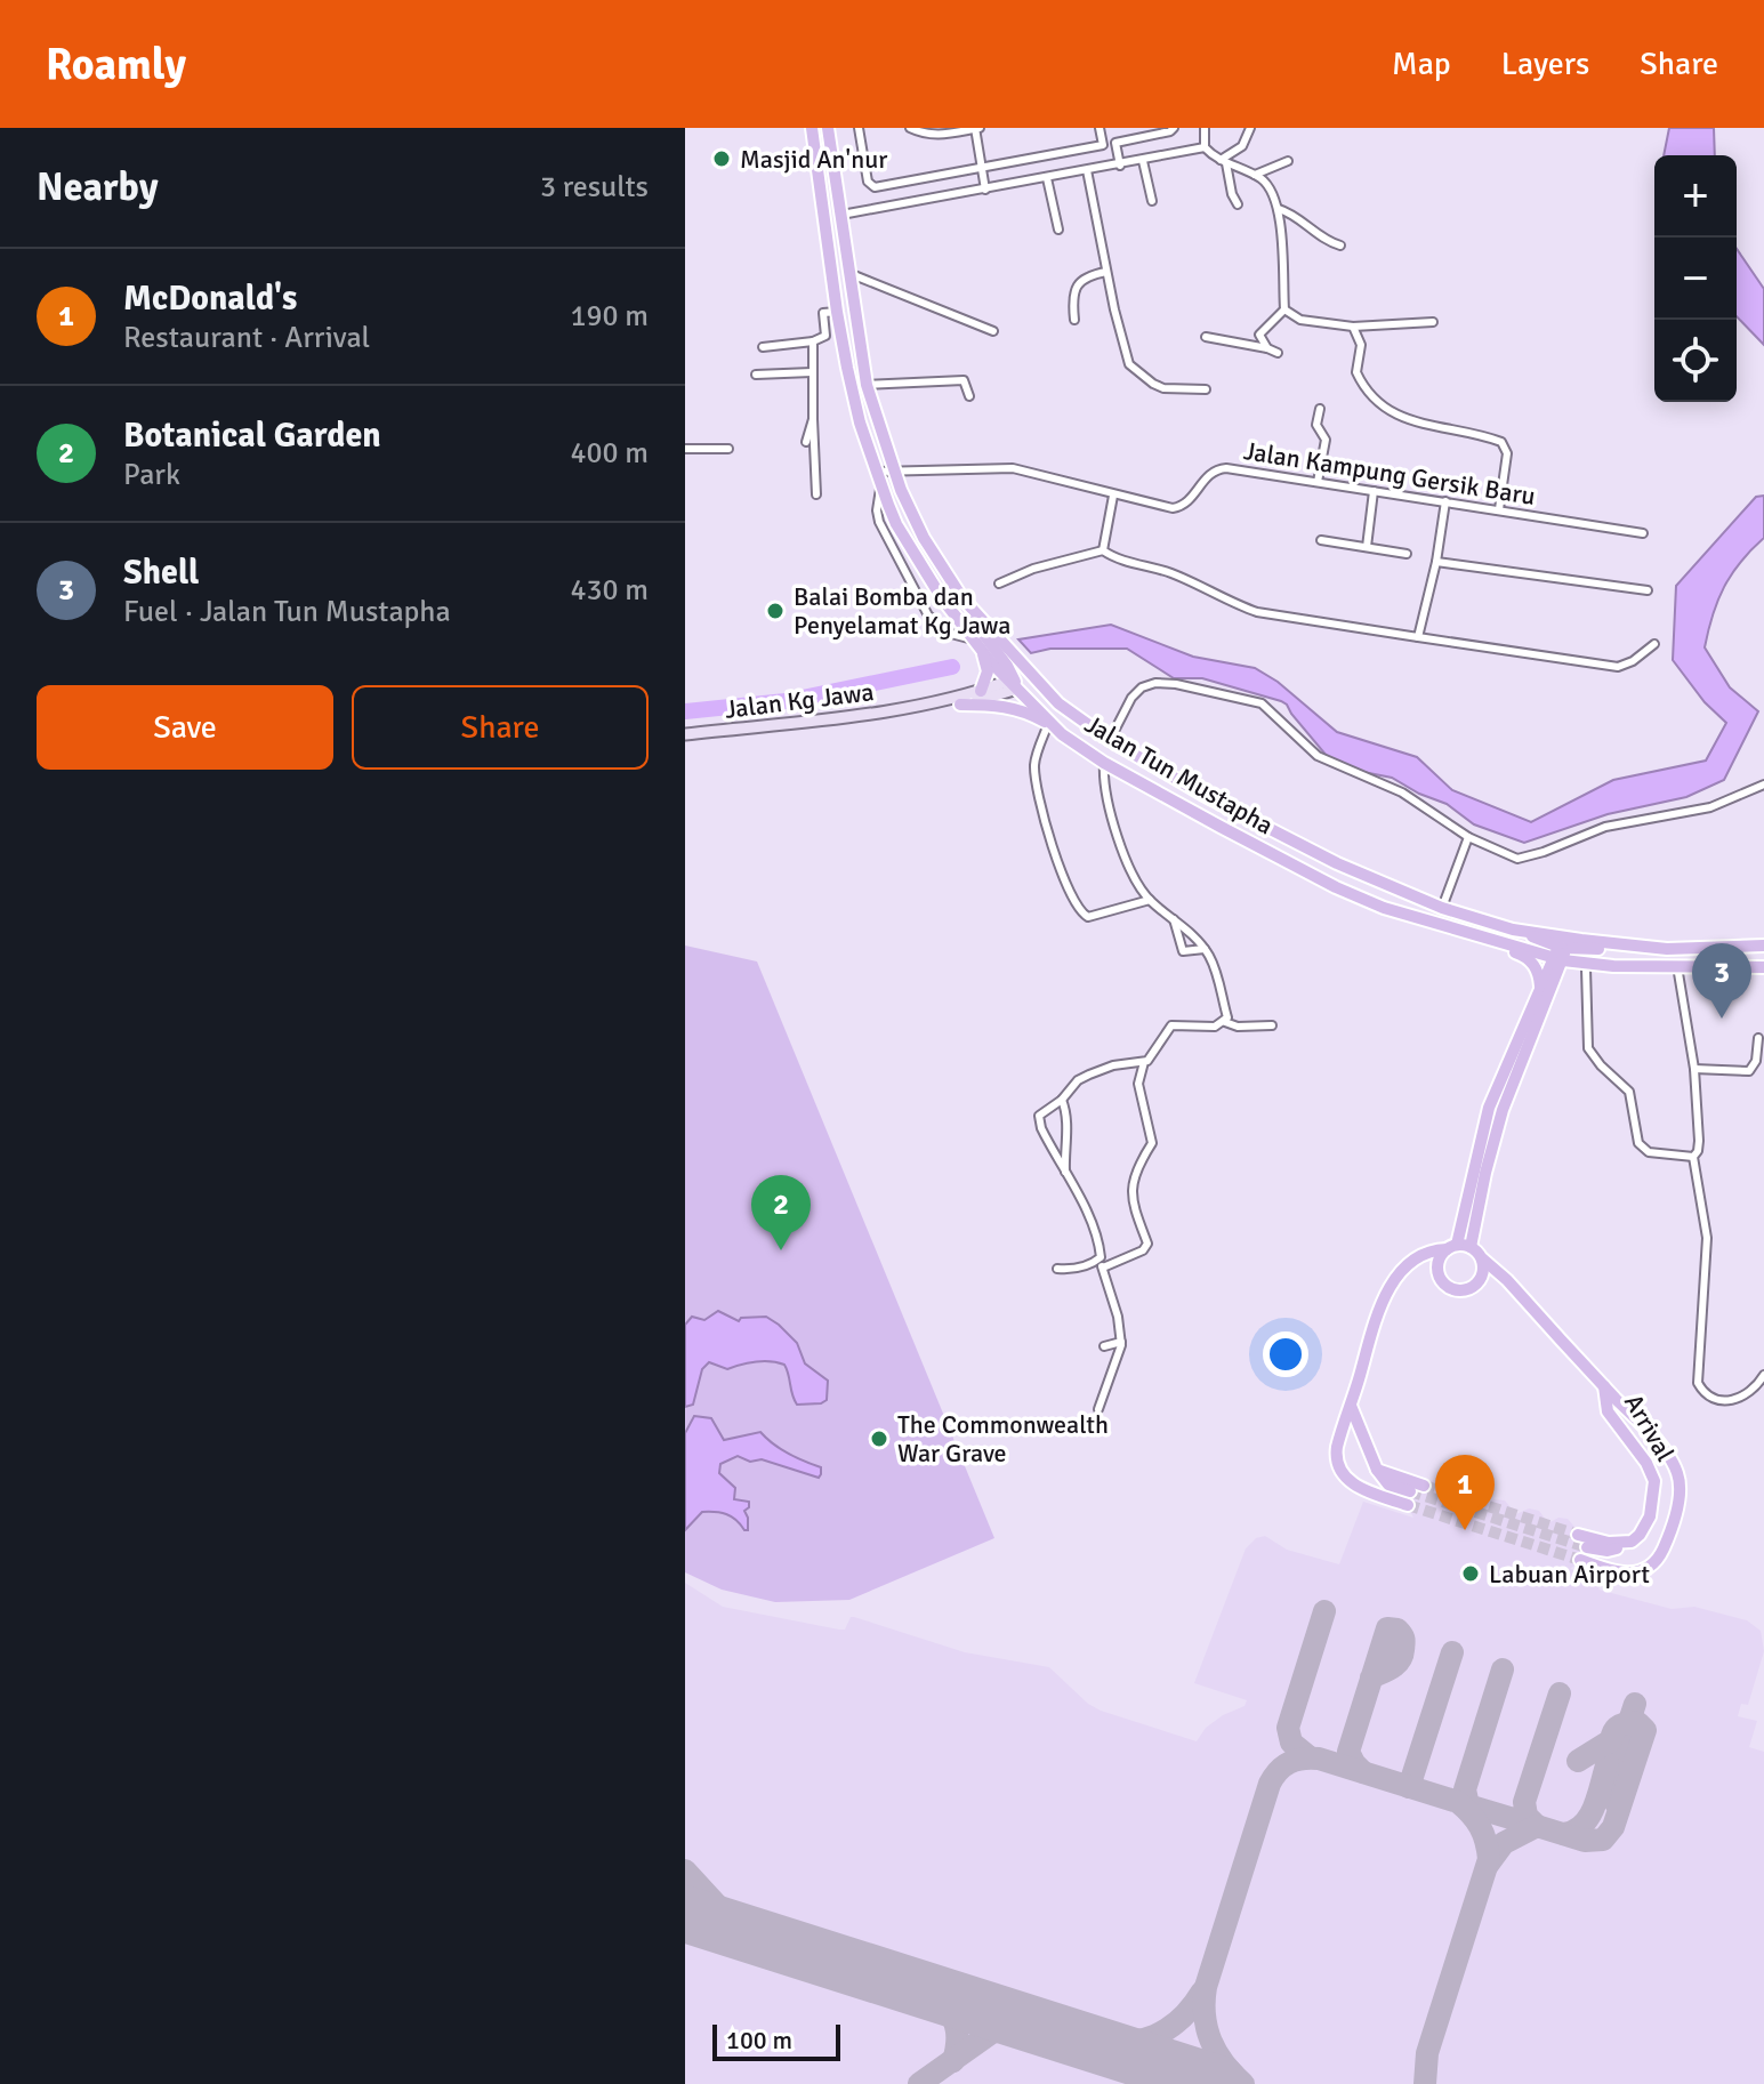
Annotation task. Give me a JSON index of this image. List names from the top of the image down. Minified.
{"streets":{"main road":["Jalan Kg Jawa","Jalan Tun Mustapha","Arrival"],"street":["Jalan Kampung Gersik Baru"]},"crossings":[["Jalan Kampung Gersik Baru","Jalan Tun Mustapha"],["Jalan Kg Jawa","Jalan Tun Mustapha"]],"places":["Masjid An'nur","Balai Bomba dan Penyelamat Kg Jawa","The Commonwealth War Grave","Labuan Airport"],"scale_bar":"100 m","page":{"header":"Roamly","nav":["Map","Layers","Share"],"heading":["Nearby","3 results"],"map_buttons":["+","−"],"list":[{"mark":"1","name":"McDonald's","note":"Restaurant · Arrival","value":"190 m"},{"mark":"2","name":"Botanical Garden","note":"Park","value":"400 m"},{"mark":"3","name":"Shell","note":"Fuel · Jalan Tun Mustapha","value":"430 m"}],"buttons":["Save","Share"],"pins":["3","2","1"],"scale":"100 m"}}
